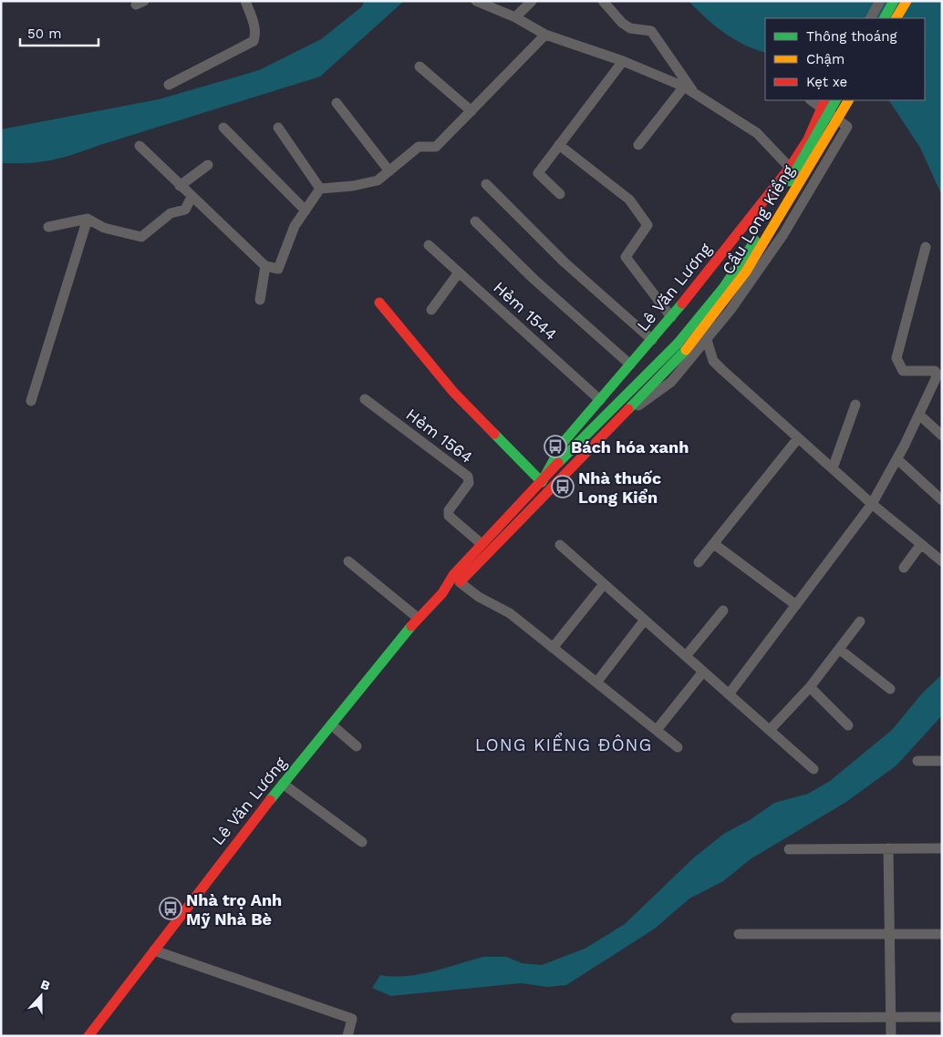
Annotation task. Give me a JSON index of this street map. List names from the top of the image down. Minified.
{"streets":{"main road":["Cầu Long Kiểng","Lê Văn Lương"],"street":["Hẻm 1544","Hẻm 1564"]},"crossings":[["Cầu Long Kiểng","Lê Văn Lương"],["Lê Văn Lương","Hẻm 1544"],["Lê Văn Lương","Hẻm 1564"]],"districts":["LONG KIỂNG ĐÔNG"],"places":{"bus stop":["Bách hóa xanh","Nhà thuốc Long Kiển","Nhà trọ Anh Mỹ Nhà Bè"]},"legend":["Thông thoáng","Chậm","Kẹt xe"],"scale_bar":"50 m","north":"top"}
